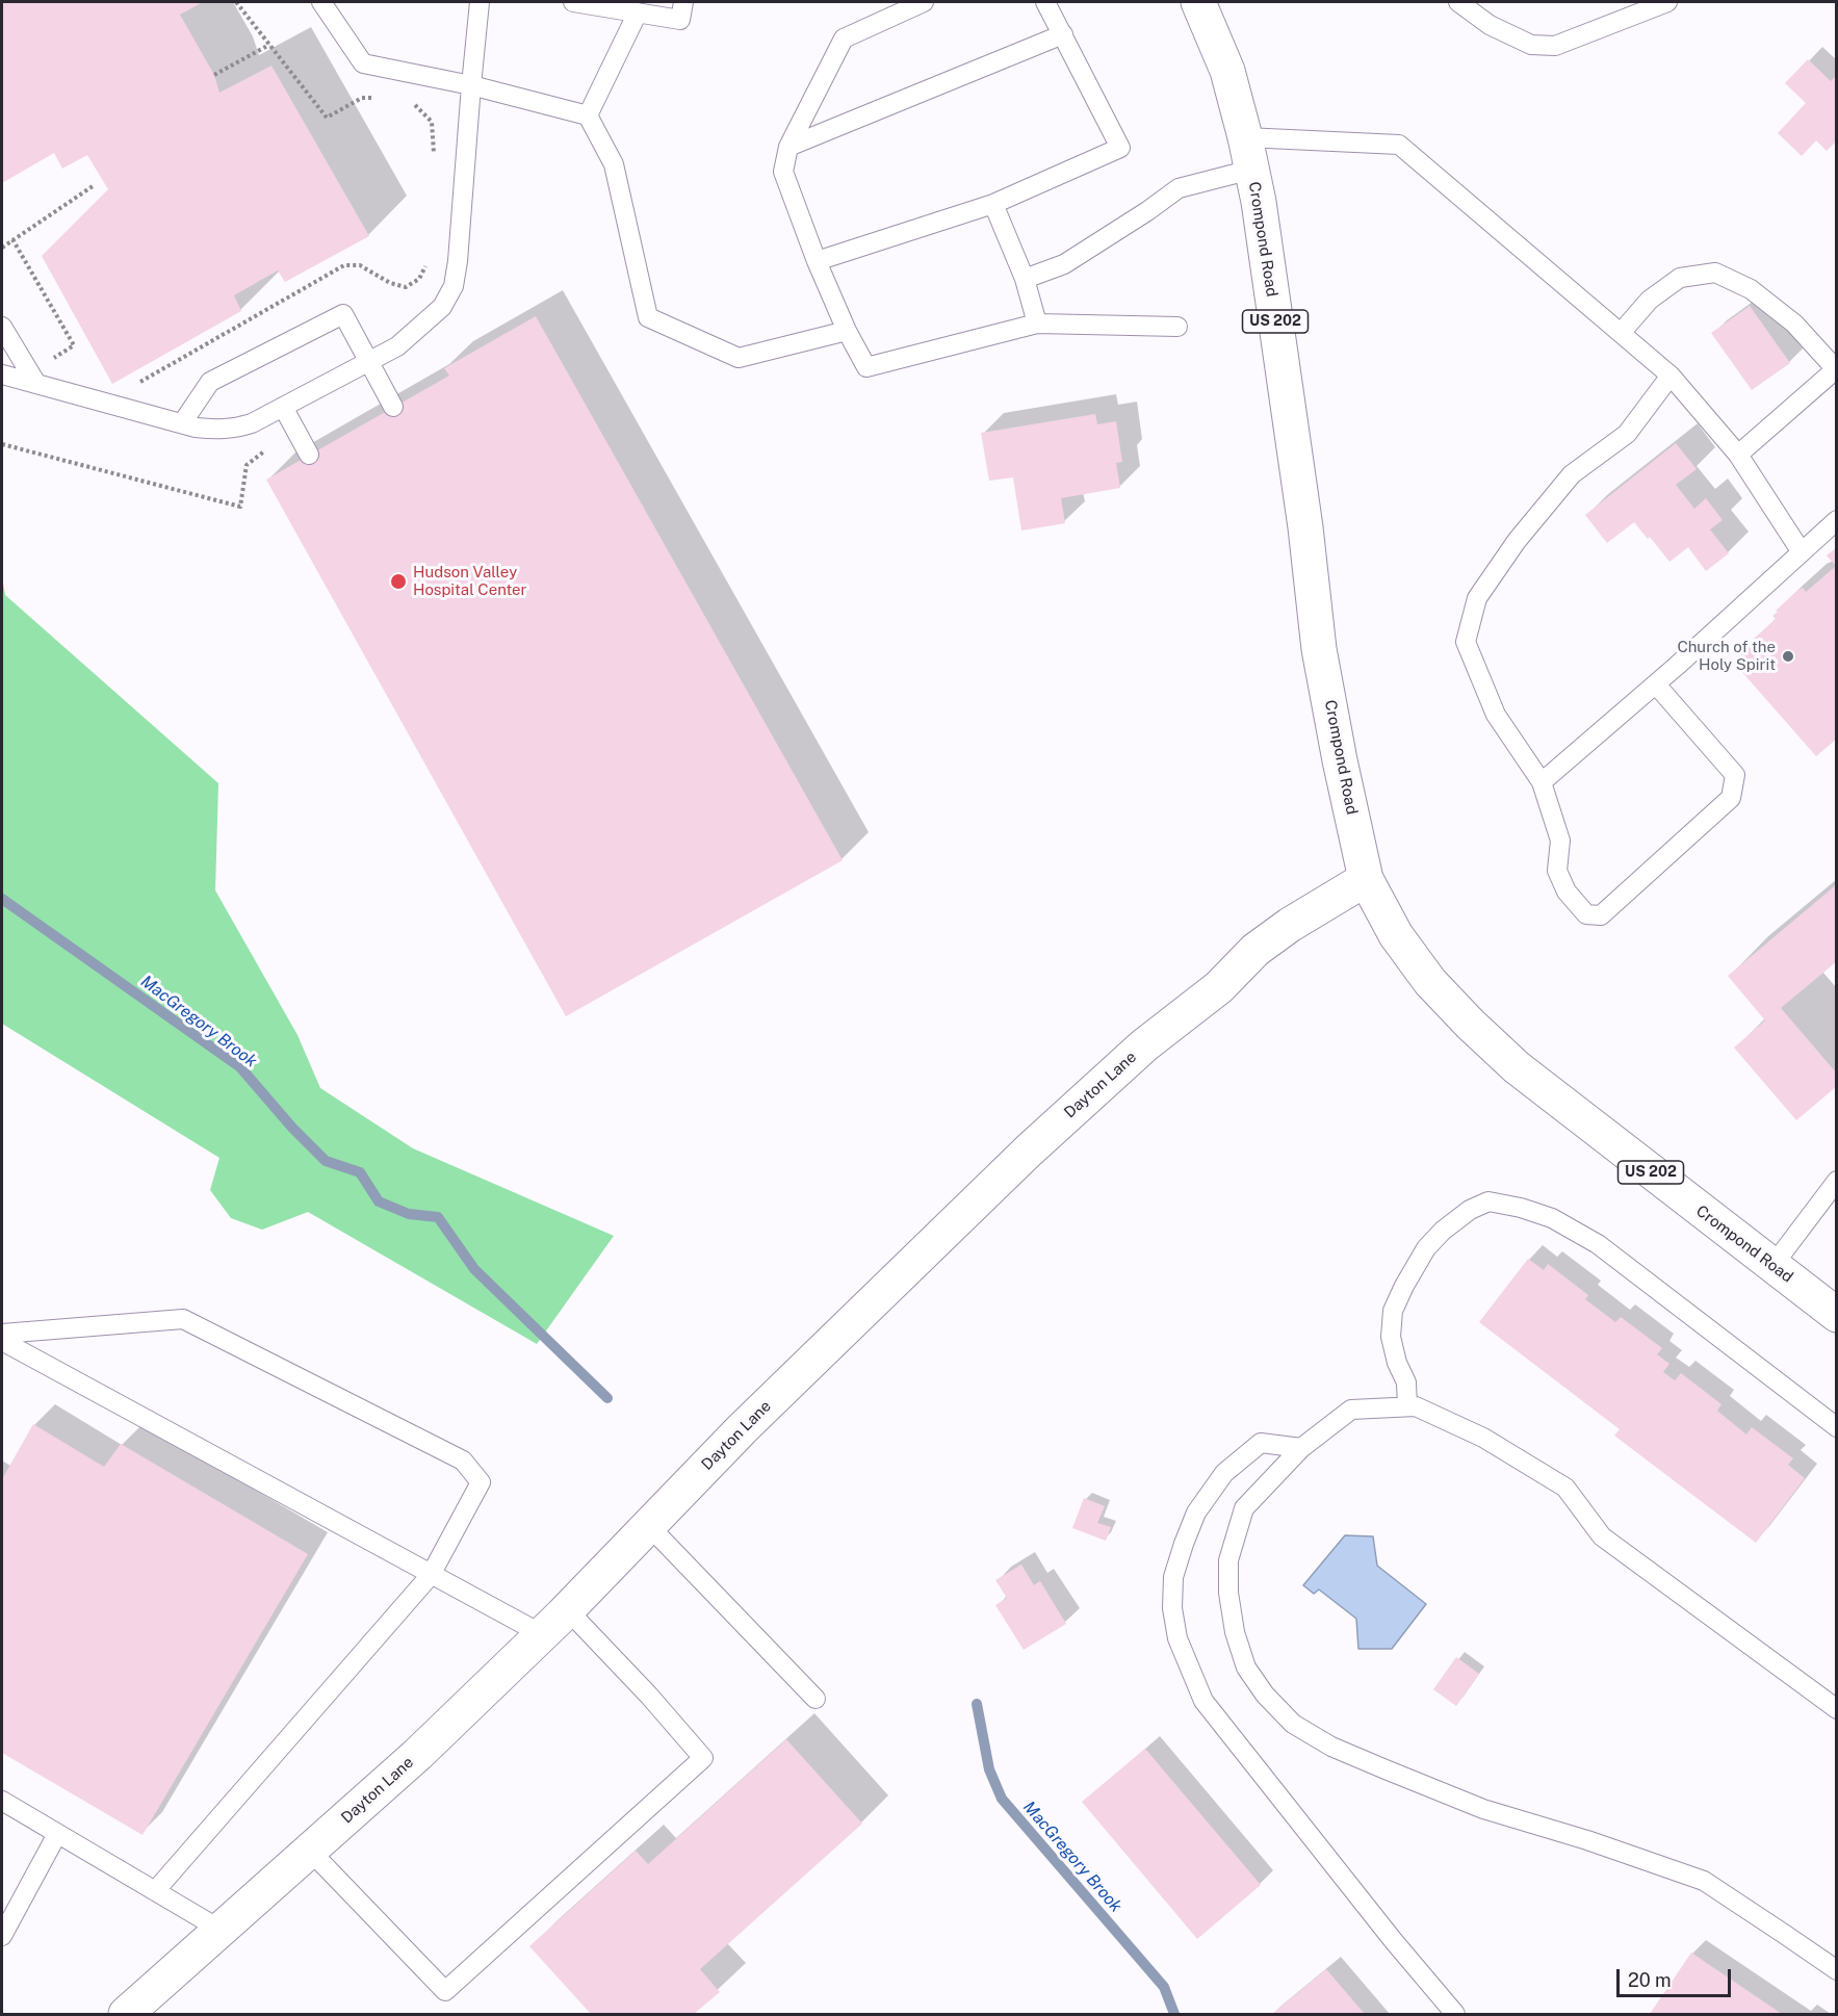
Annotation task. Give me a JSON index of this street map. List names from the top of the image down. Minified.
{"streets":{"street":["Crompond Road","US 202","Dayton Lane"]},"crossings":[["Crompond Road","Dayton Lane"]],"water":["MacGregory Brook"],"places":["Hudson Valley Hospital Center","Church of the Holy Spirit"],"scale_bar":"20 m"}
